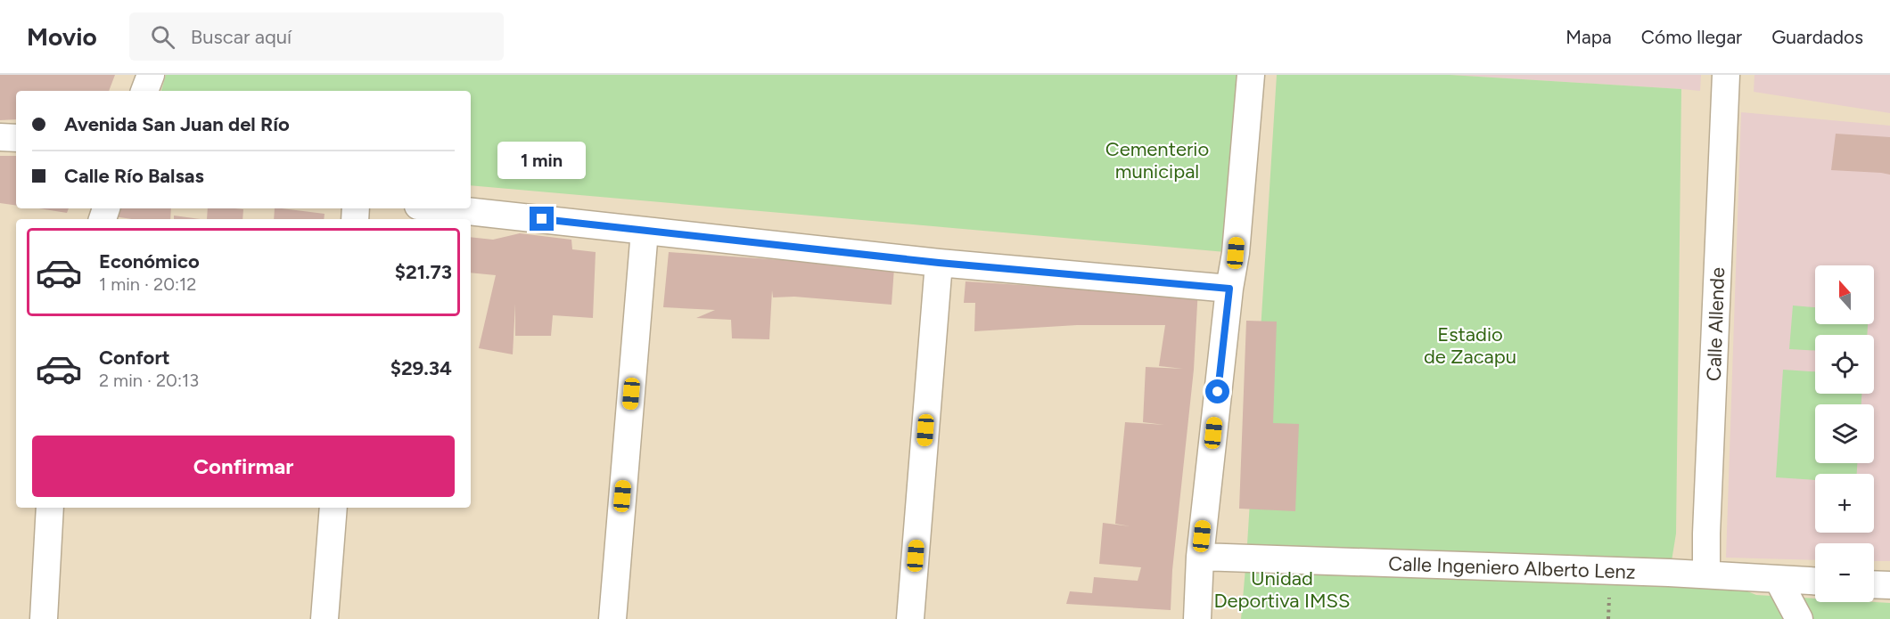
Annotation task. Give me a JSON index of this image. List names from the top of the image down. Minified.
{"streets":{"street":["Calle Allende","Calle Ingeniero Alberto Lenz"]},"crossings":[["Calle Allende","Calle Ingeniero Alberto Lenz"]],"parks":["Cementerio municipal","Estadio de Zacapu","Unidad Deportiva IMSS"],"north":"top","page":{"header":"Movio","search":"Buscar aquí","nav":["Mapa","Cómo llegar","Guardados"],"banner":["Avenida San Juan del Río","Calle Río Balsas"],"bubble":"1 min","list":[{"name":"Económico","note":"1 min · 20:12","value":"$21.73"},{"name":"Confort","note":"2 min · 20:13","value":"$29.34"}],"map_buttons":["+","−"],"buttons":"Confirmar"}}
